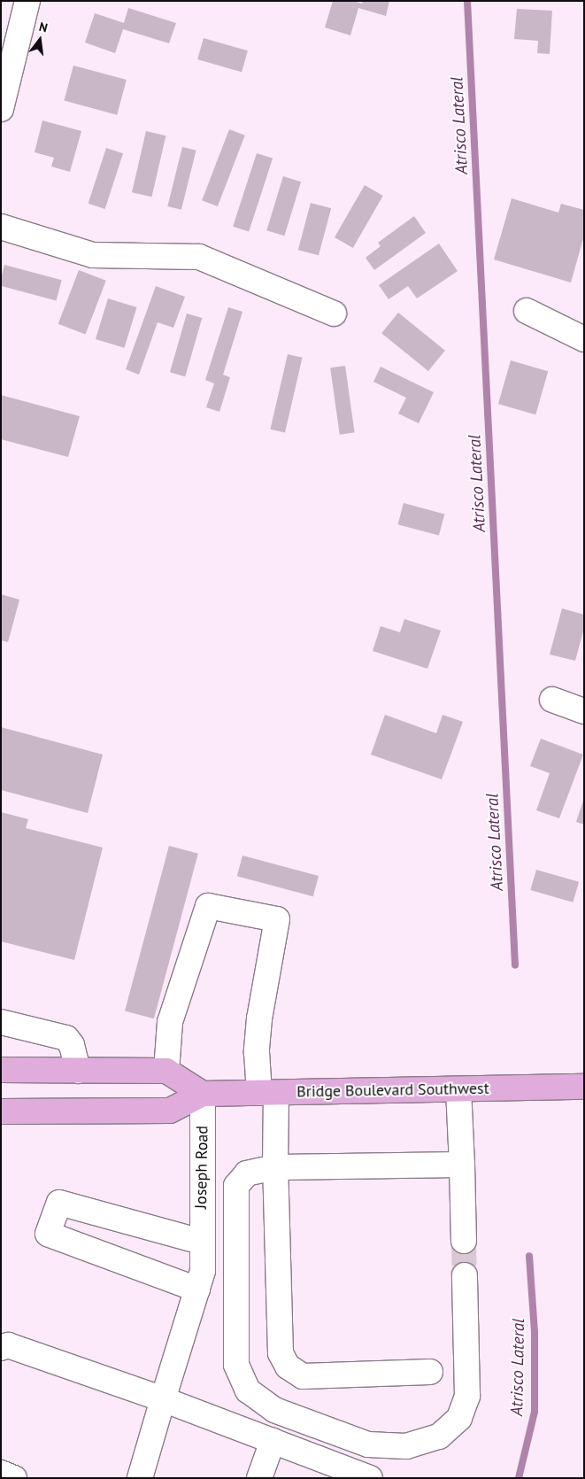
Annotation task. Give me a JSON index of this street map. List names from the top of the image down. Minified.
{"streets":{"main road":["Bridge Boulevard Southwest"],"street":["Joseph Road"]},"crossings":[["Bridge Boulevard Southwest","Joseph Road"]],"water":["Atrisco Lateral"],"north":"top"}
